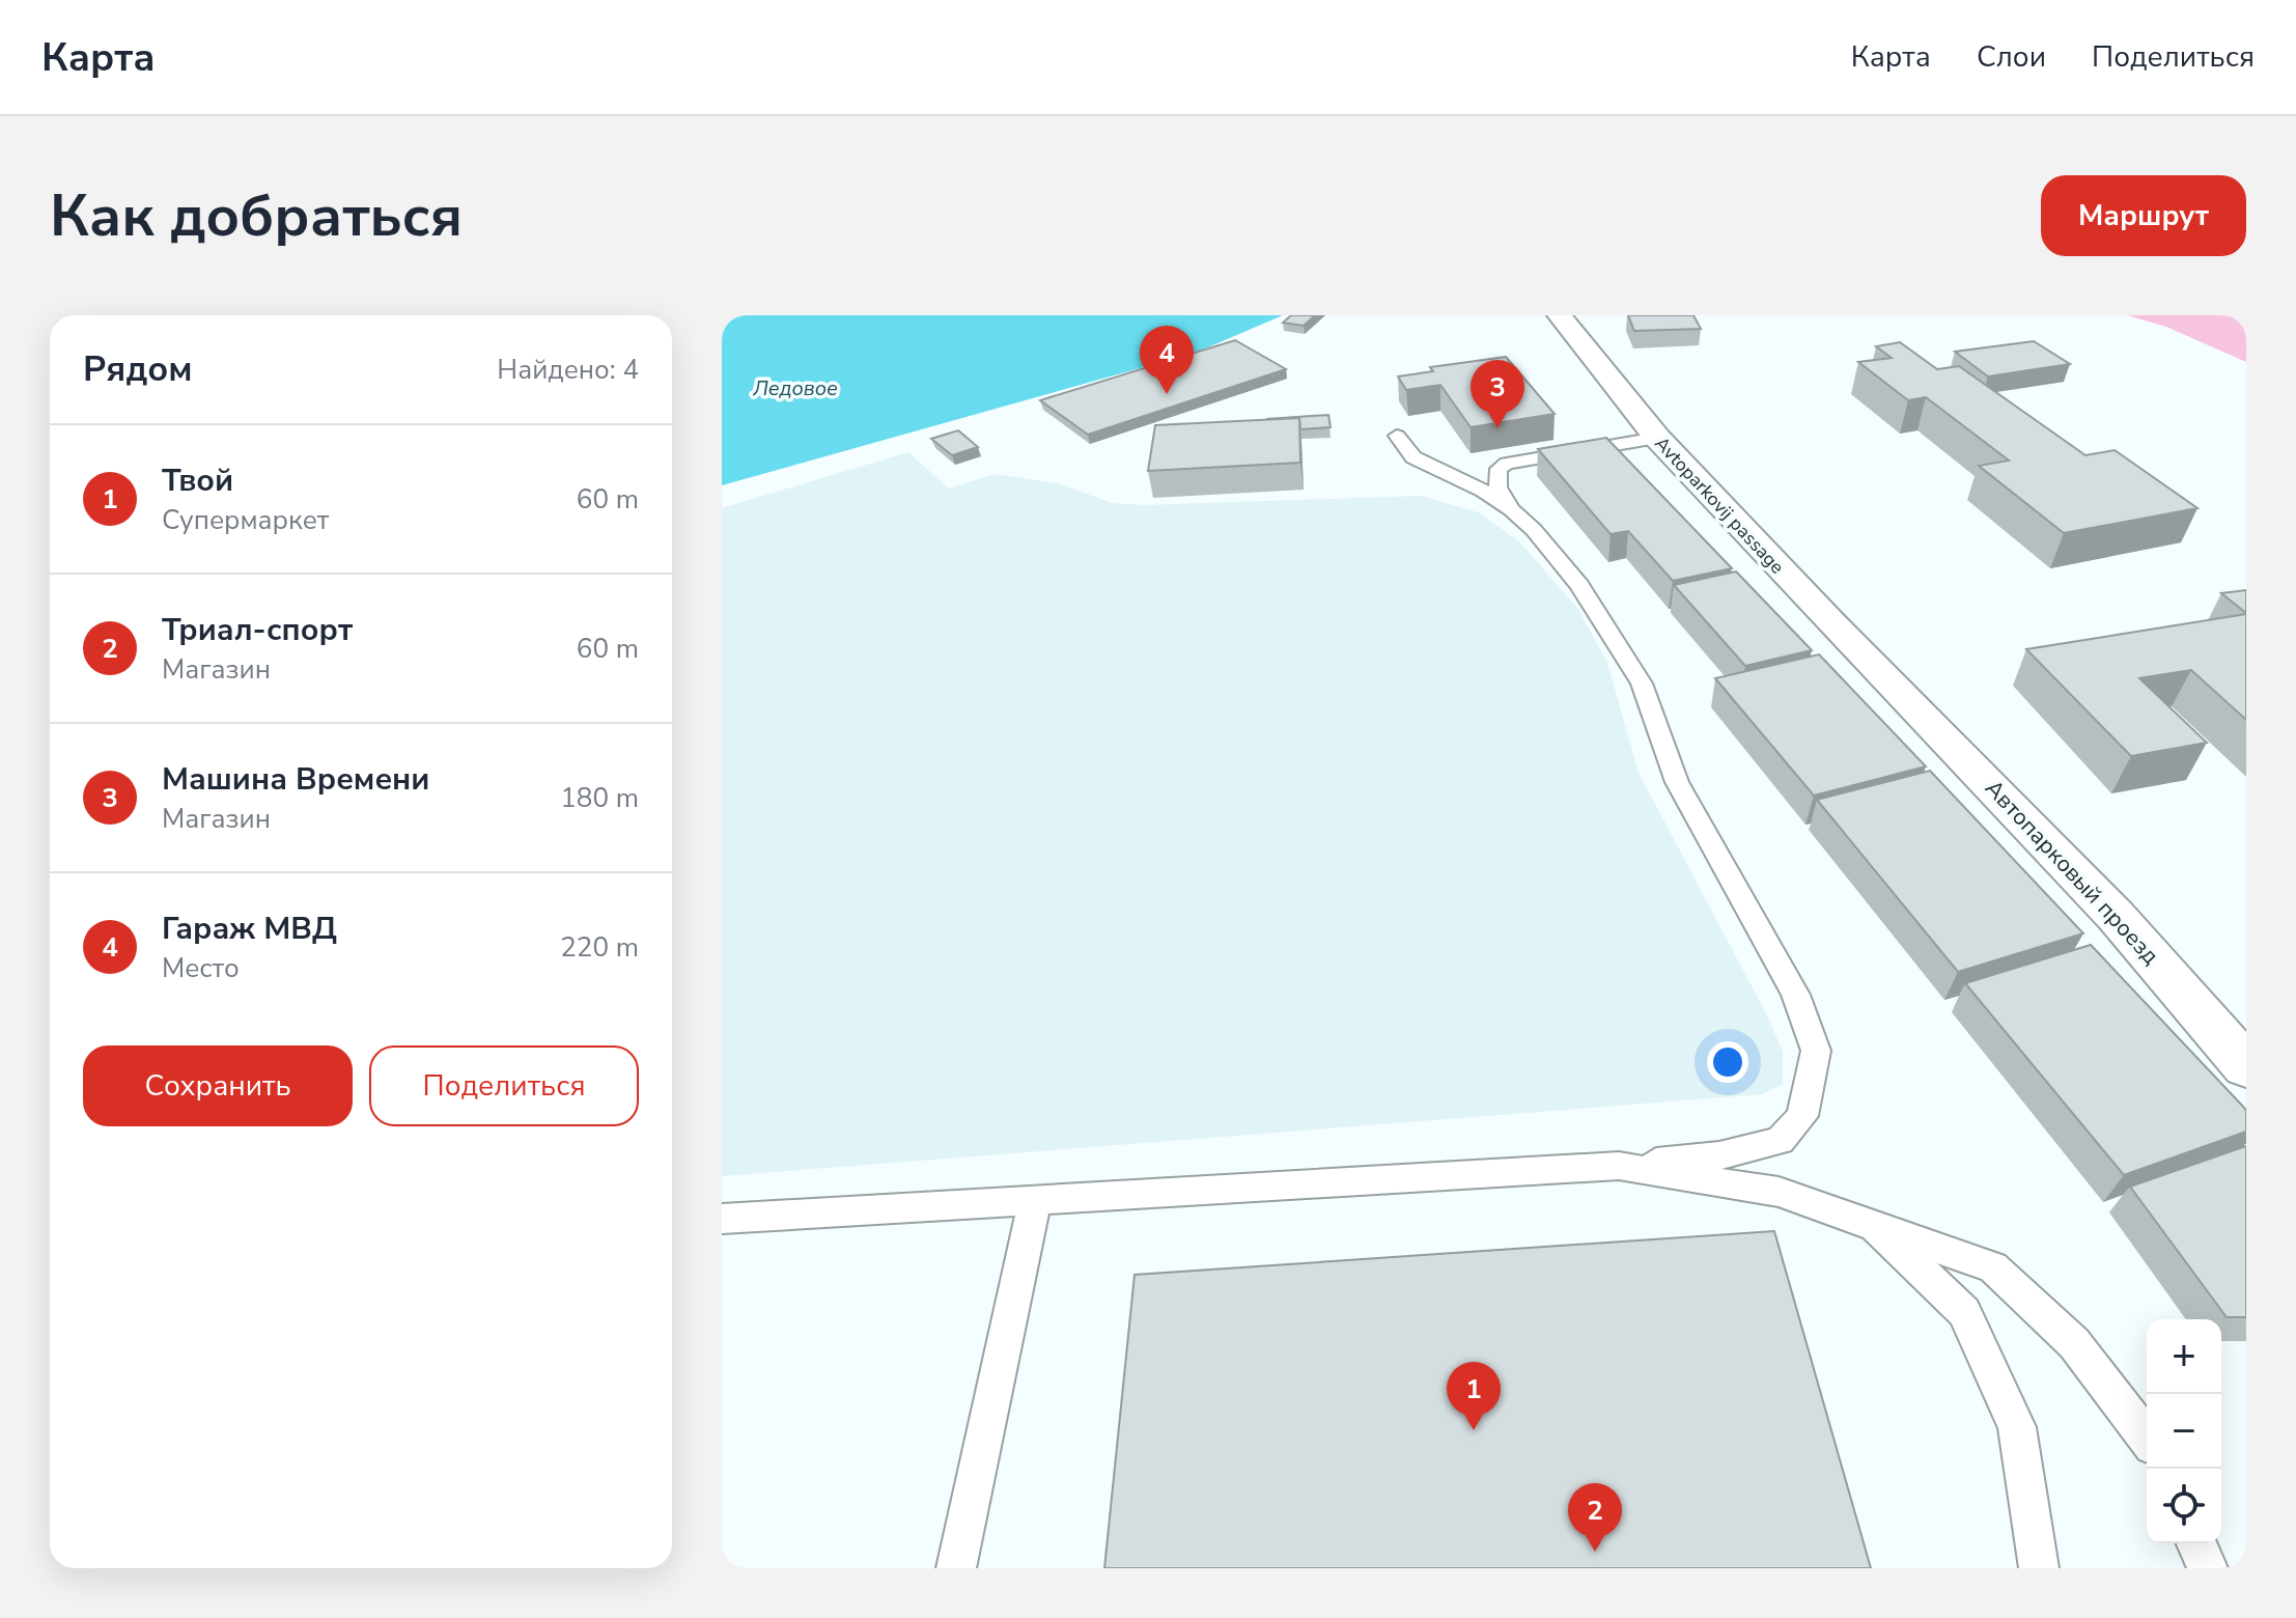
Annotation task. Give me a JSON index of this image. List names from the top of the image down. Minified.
{"streets":{"street":["Avtoparkovij passage"]},"water":["Ледовое"],"page":{"header":"Карта","nav":["Карта","Слои","Поделиться"],"buttons":["Маршрут",["Сохранить","Поделиться"]],"title":"Как добраться","heading":["Рядом","Найдено: 4"],"pins":["4","3","1","2"],"list":[{"mark":"1","name":"Твой","note":"Супермаркет","value":"60 m"},{"mark":"2","name":"Триал-спорт","note":"Магазин","value":"60 m"},{"mark":"3","name":"Машина Времени","note":"Магазин","value":"180 m"},{"mark":"4","name":"Гараж МВД","note":"Место","value":"220 m"}],"map_buttons":["+","−"]}}
